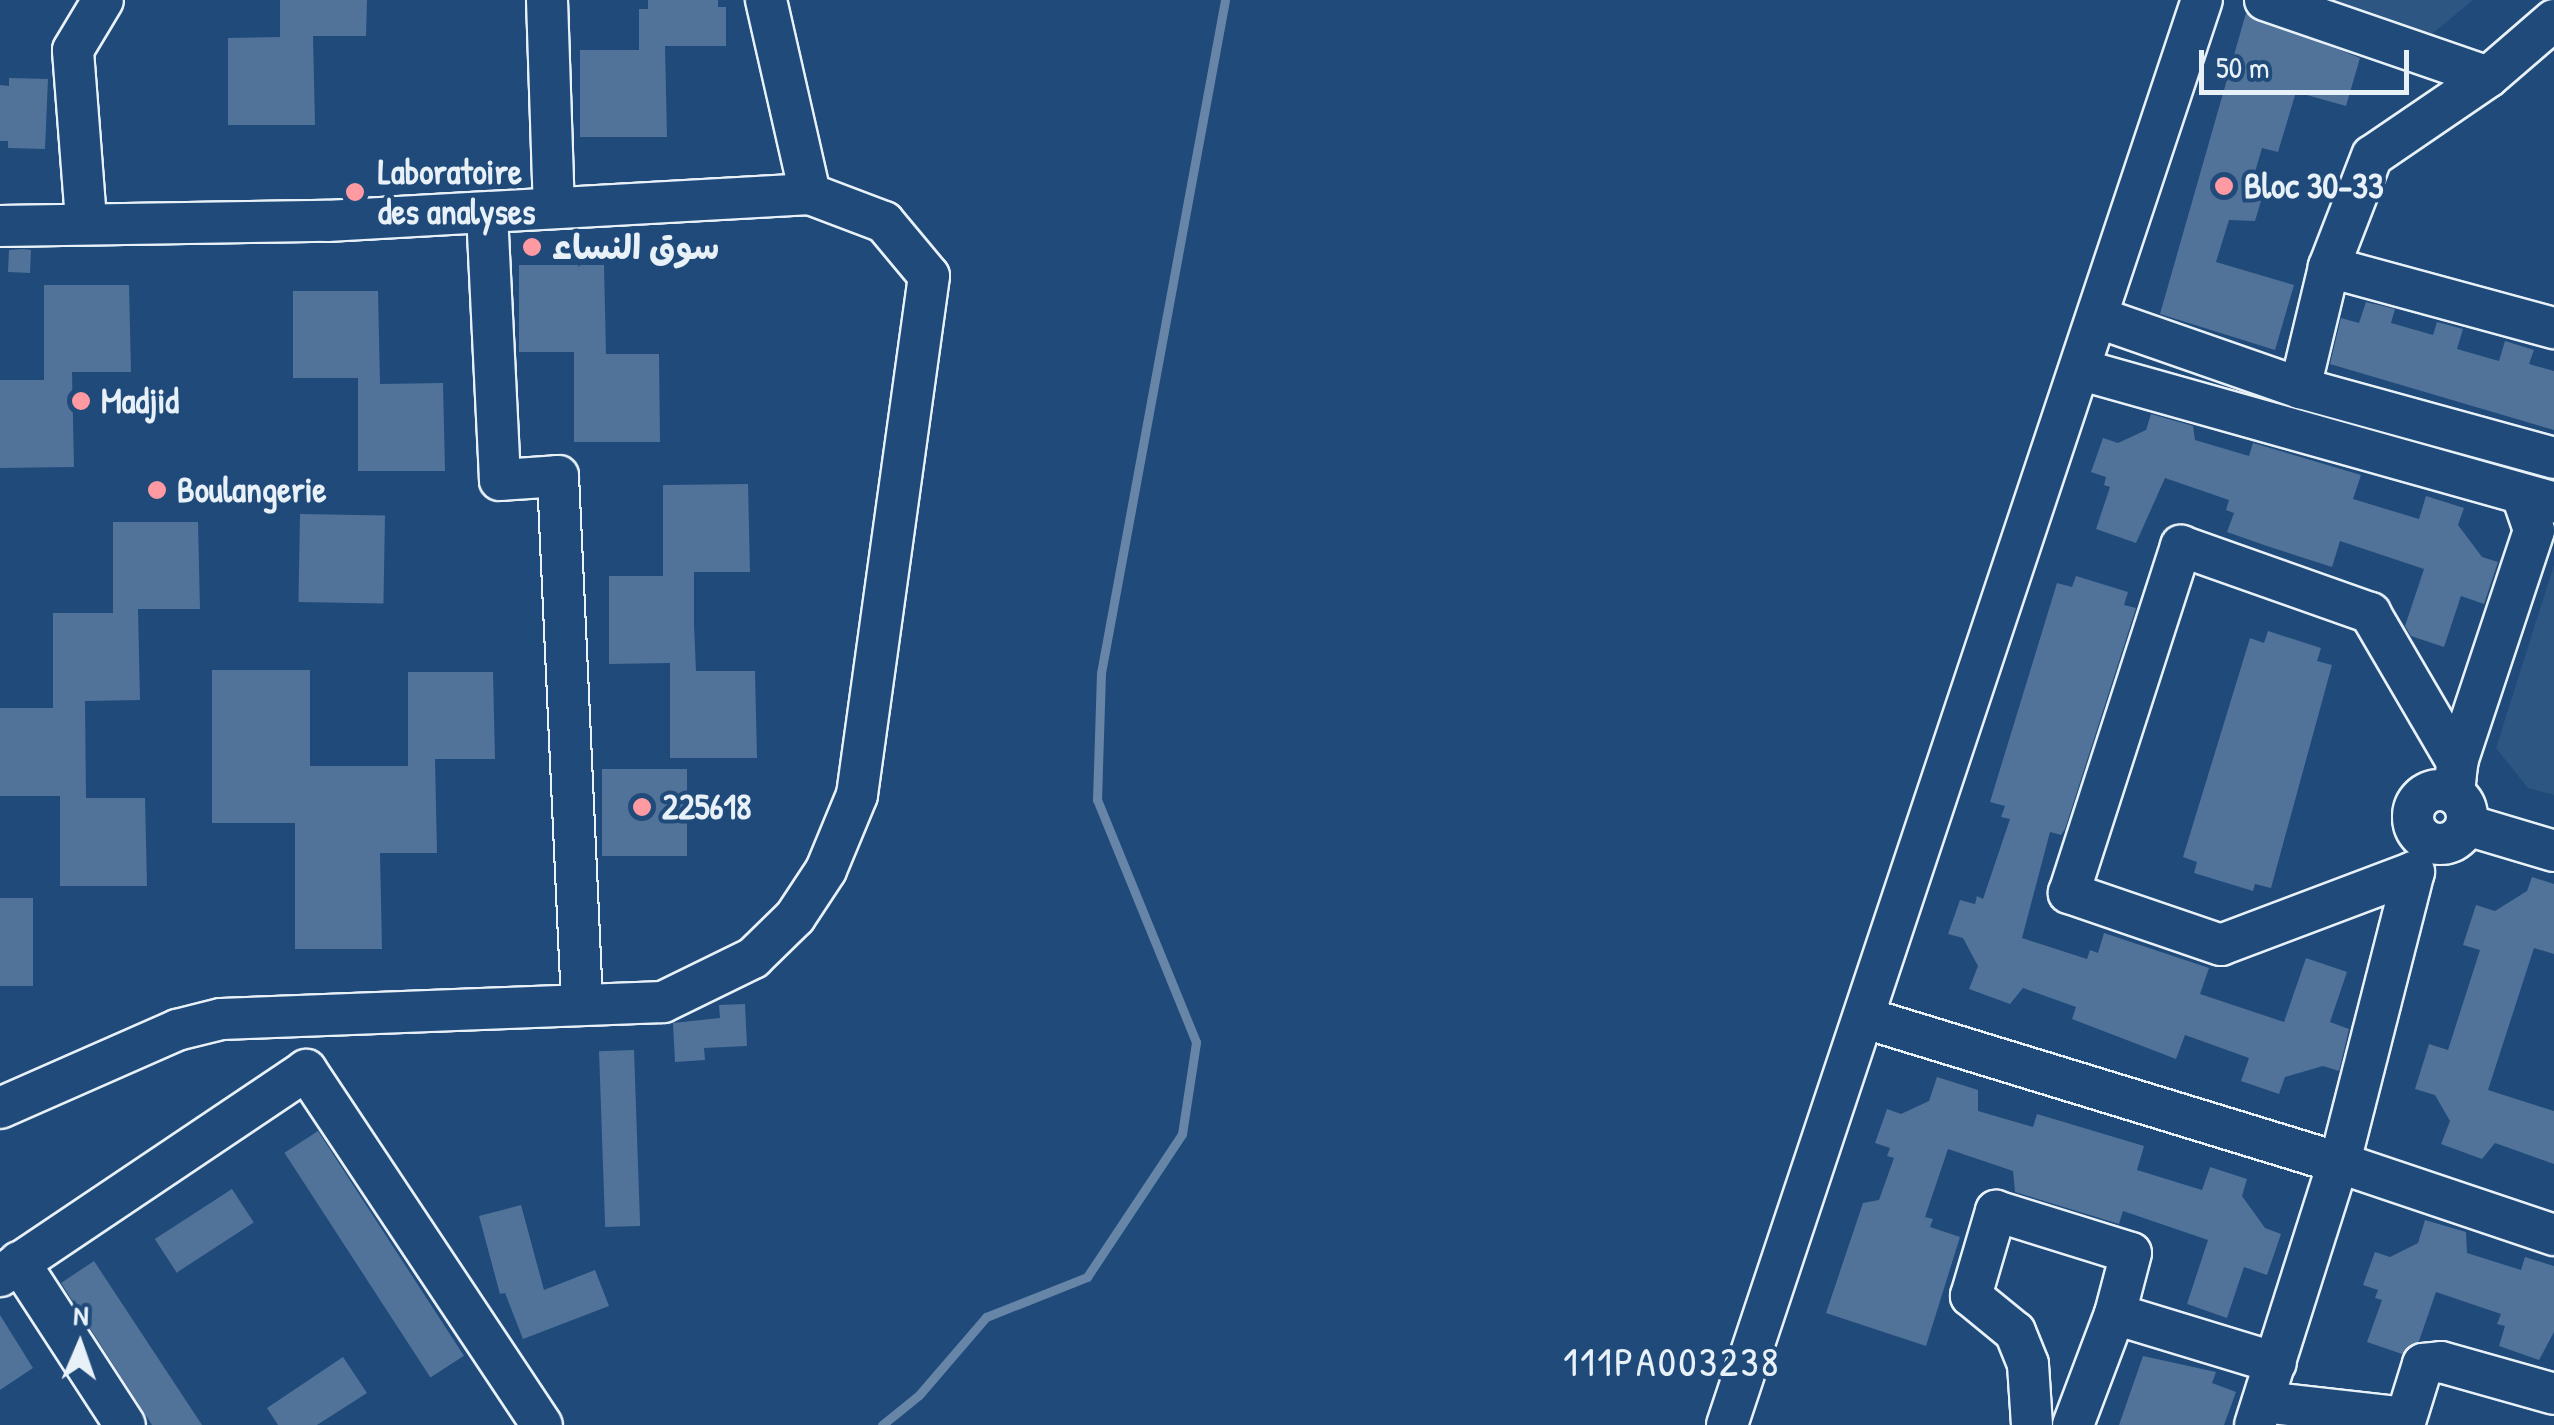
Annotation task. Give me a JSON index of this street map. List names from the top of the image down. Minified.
{"districts":["111PA003238"],"places":["Bloc 30-33","Laboratoire des analyses","سوق النساء","Madjid","Boulangerie","225618"],"scale_bar":"50 m","north":"top"}
